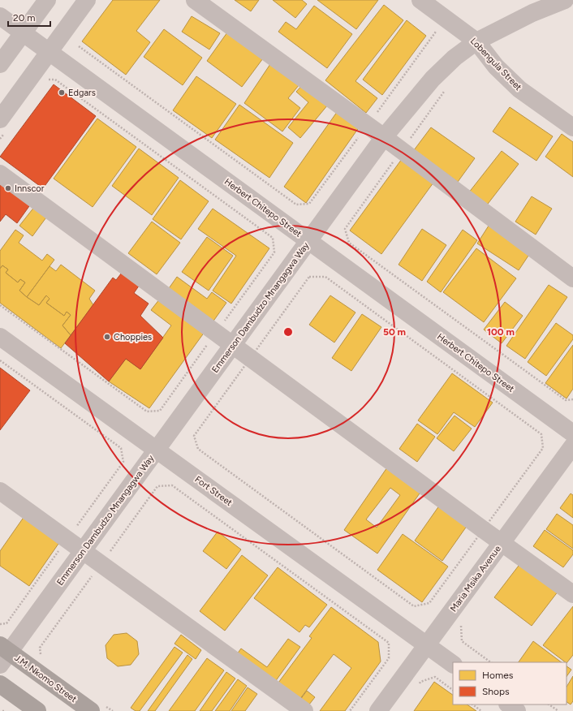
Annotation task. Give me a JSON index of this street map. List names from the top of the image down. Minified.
{"streets":{"highway":["J.M. Nkomo Street"],"street":["Lobengula Street","Herbert Chitepo Street","Emmerson Dambudzo Mnangagwa Way","Fort Street","Maria Msika Avenue"]},"crossings":[["Lobengula Street","Emmerson Dambudzo Mnangagwa Way"],["Herbert Chitepo Street","Emmerson Dambudzo Mnangagwa Way"],["Emmerson Dambudzo Mnangagwa Way","Fort Street"],["Emmerson Dambudzo Mnangagwa Way","J.M. Nkomo Street"],["Fort Street","Maria Msika Avenue"]],"places":["Edgars","Innscor","Choppies"],"legend":["Homes","Shops"],"scale_bar":"20 m","rings":["50 m","100 m"]}
